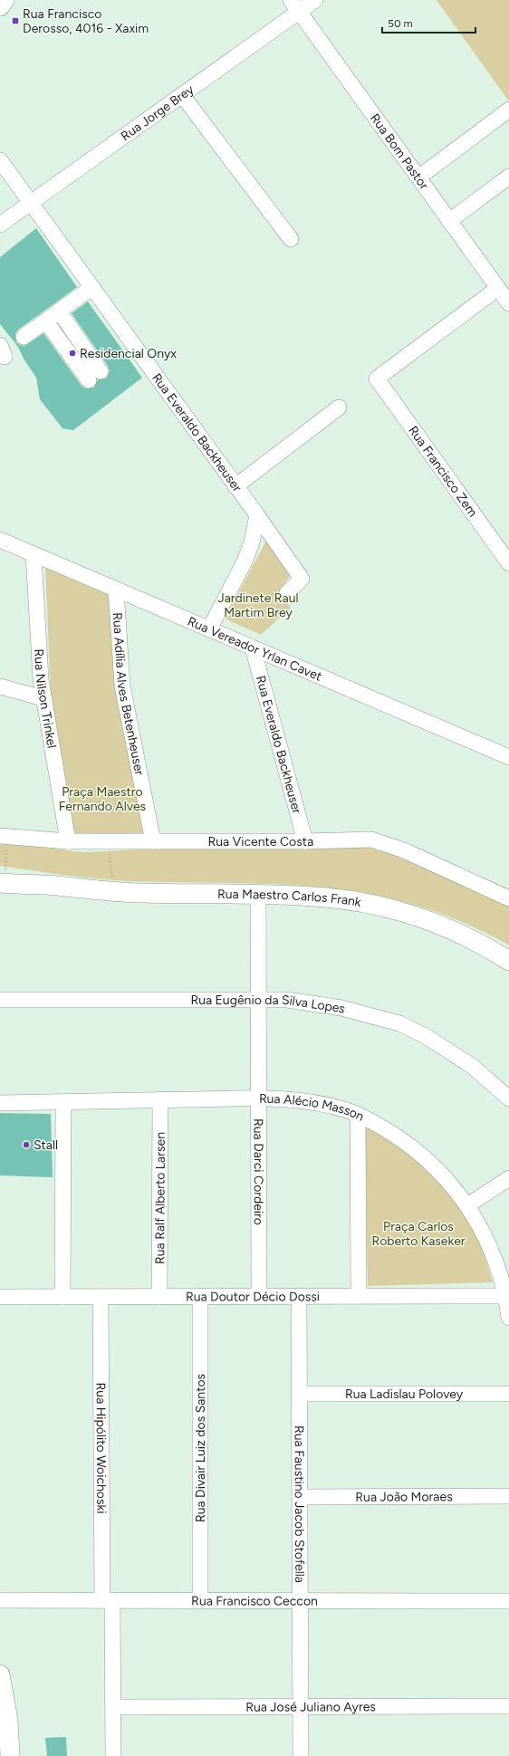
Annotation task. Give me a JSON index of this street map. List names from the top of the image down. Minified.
{"streets":{"main road":["Rua Maestro Carlos Frank"],"street":["Rua Jorge Brey","Rua Bom Pastor","Rua Everaldo Backheuser","Rua Francisco Zem","Rua Vereador Yrlan Cavet","Rua Adília Alves Betenheuser","Rua Nilson Trinkel","Rua Vicente Costa","Rua Eugênio da Silva Lopes","Rua Alécio Masson","Rua Darci Cordeiro","Rua Ralf Alberto Larsen","Rua Doutor Décio Dossi","Rua Ladislau Polovey","Rua Hipólito Woichoski","Rua Divair Luiz dos Santos","Rua João Moraes","Rua Faustino Jacob Stofella","Rua Francisco Ceccon","Rua José Juliano Ayres"]},"crossings":[["Rua Jorge Brey","Rua Bom Pastor"],["Rua Jorge Brey","Rua Everaldo Backheuser"],["Rua Bom Pastor","Rua Francisco Zem"],["Rua Everaldo Backheuser","Rua Vereador Yrlan Cavet"],["Rua Everaldo Backheuser","Rua Vicente Costa"],["Rua Vereador Yrlan Cavet","Rua Adília Alves Betenheuser"],["Rua Vereador Yrlan Cavet","Rua Nilson Trinkel"],["Rua Adília Alves Betenheuser","Rua Vicente Costa"],["Rua Nilson Trinkel","Rua Vicente Costa"],["Rua Maestro Carlos Frank","Rua Darci Cordeiro"],["Rua Eugênio da Silva Lopes","Rua Darci Cordeiro"],["Rua Alécio Masson","Rua Darci Cordeiro"],["Rua Alécio Masson","Rua Ralf Alberto Larsen"],["Rua Alécio Masson","Rua Doutor Décio Dossi"],["Rua Darci Cordeiro","Rua Doutor Décio Dossi"],["Rua Ralf Alberto Larsen","Rua Doutor Décio Dossi"],["Rua Doutor Décio Dossi","Rua Hipólito Woichoski"],["Rua Doutor Décio Dossi","Rua Divair Luiz dos Santos"],["Rua Doutor Décio Dossi","Rua Faustino Jacob Stofella"],["Rua Ladislau Polovey","Rua Faustino Jacob Stofella"],["Rua Hipólito Woichoski","Rua Francisco Ceccon"],["Rua Hipólito Woichoski","Rua José Juliano Ayres"],["Rua Divair Luiz dos Santos","Rua Francisco Ceccon"],["Rua João Moraes","Rua Faustino Jacob Stofella"],["Rua Faustino Jacob Stofella","Rua Francisco Ceccon"],["Rua Faustino Jacob Stofella","Rua José Juliano Ayres"]],"parks":["Jardinete Raul Martim Brey","Praça Maestro Fernando Alves","Praça Carlos Roberto Kaseker"],"places":{"transit":["Rua Francisco Derosso, 4016 - Xaxim"],"other":["Residencial Onyx","Stall"]},"scale_bar":"50 m"}
